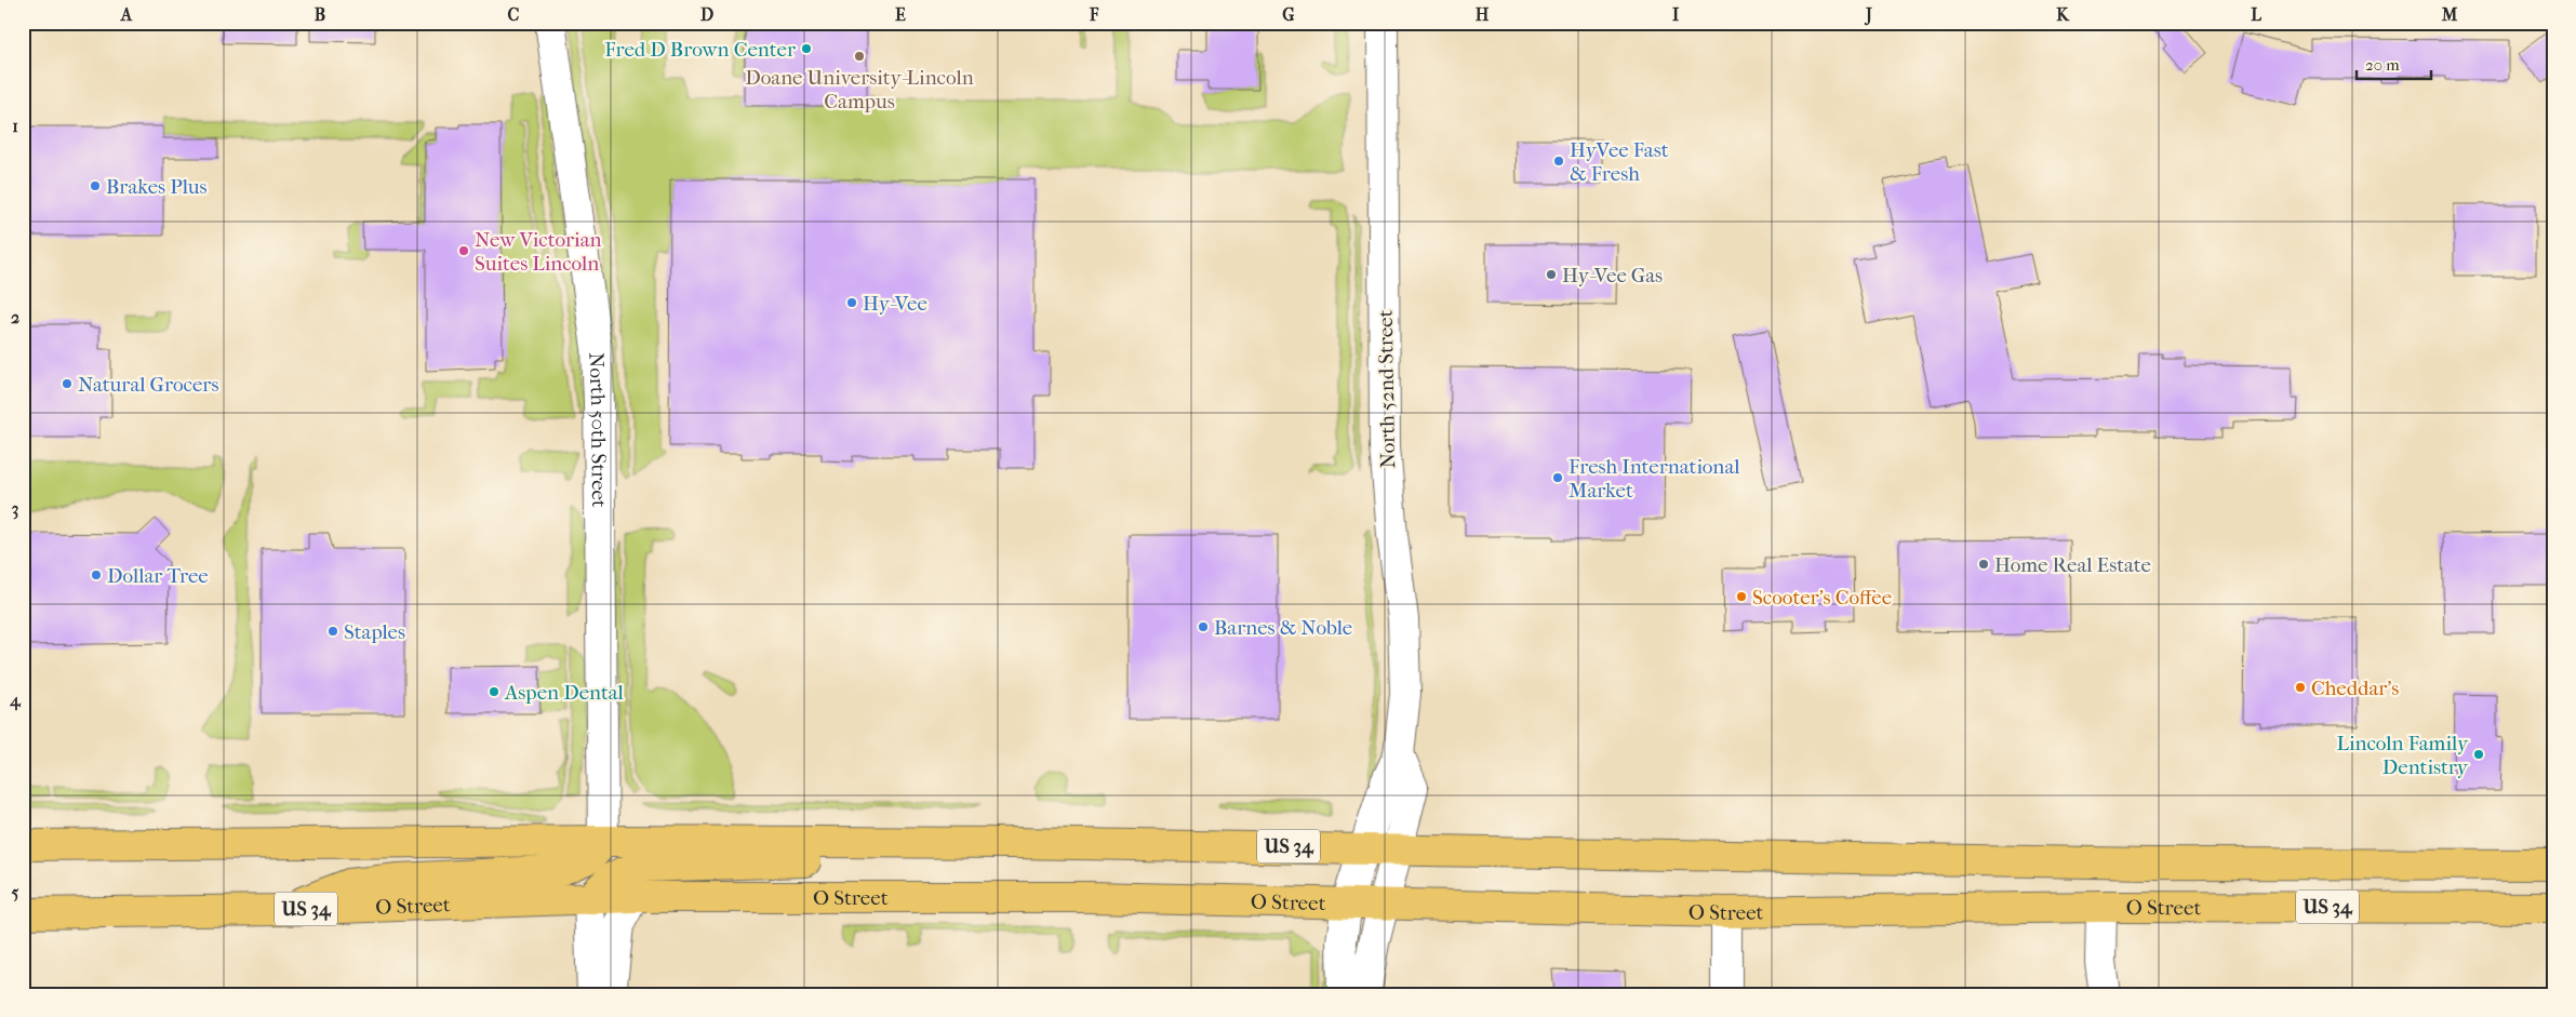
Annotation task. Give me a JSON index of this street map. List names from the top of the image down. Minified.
{"streets":{"main road":["US 34","O Street"],"street":["North 52nd Street","North 50th Street"]},"crossings":[["North 52nd Street","US 34"],["North 52nd Street","O Street"],["North 50th Street","US 34"]],"places":["Fred D Brown Center","Doane University-Lincoln Campus","HyVee Fast & Fresh","Brakes Plus","New Victorian Suites Lincoln","Hy-Vee Gas","Hy-Vee","Natural Grocers","Fresh International Market","Home Real Estate","Dollar Tree","Scooter's Coffee","Barnes & Noble","Staples","Cheddar's","Aspen Dental","Lincoln Family Dentistry"],"scale_bar":"20 m","grid":{"columns":["A","B","C","D","E","F","G","H","I","J","K","L","M"],"rows":["1","2","3","4","5"]}}
